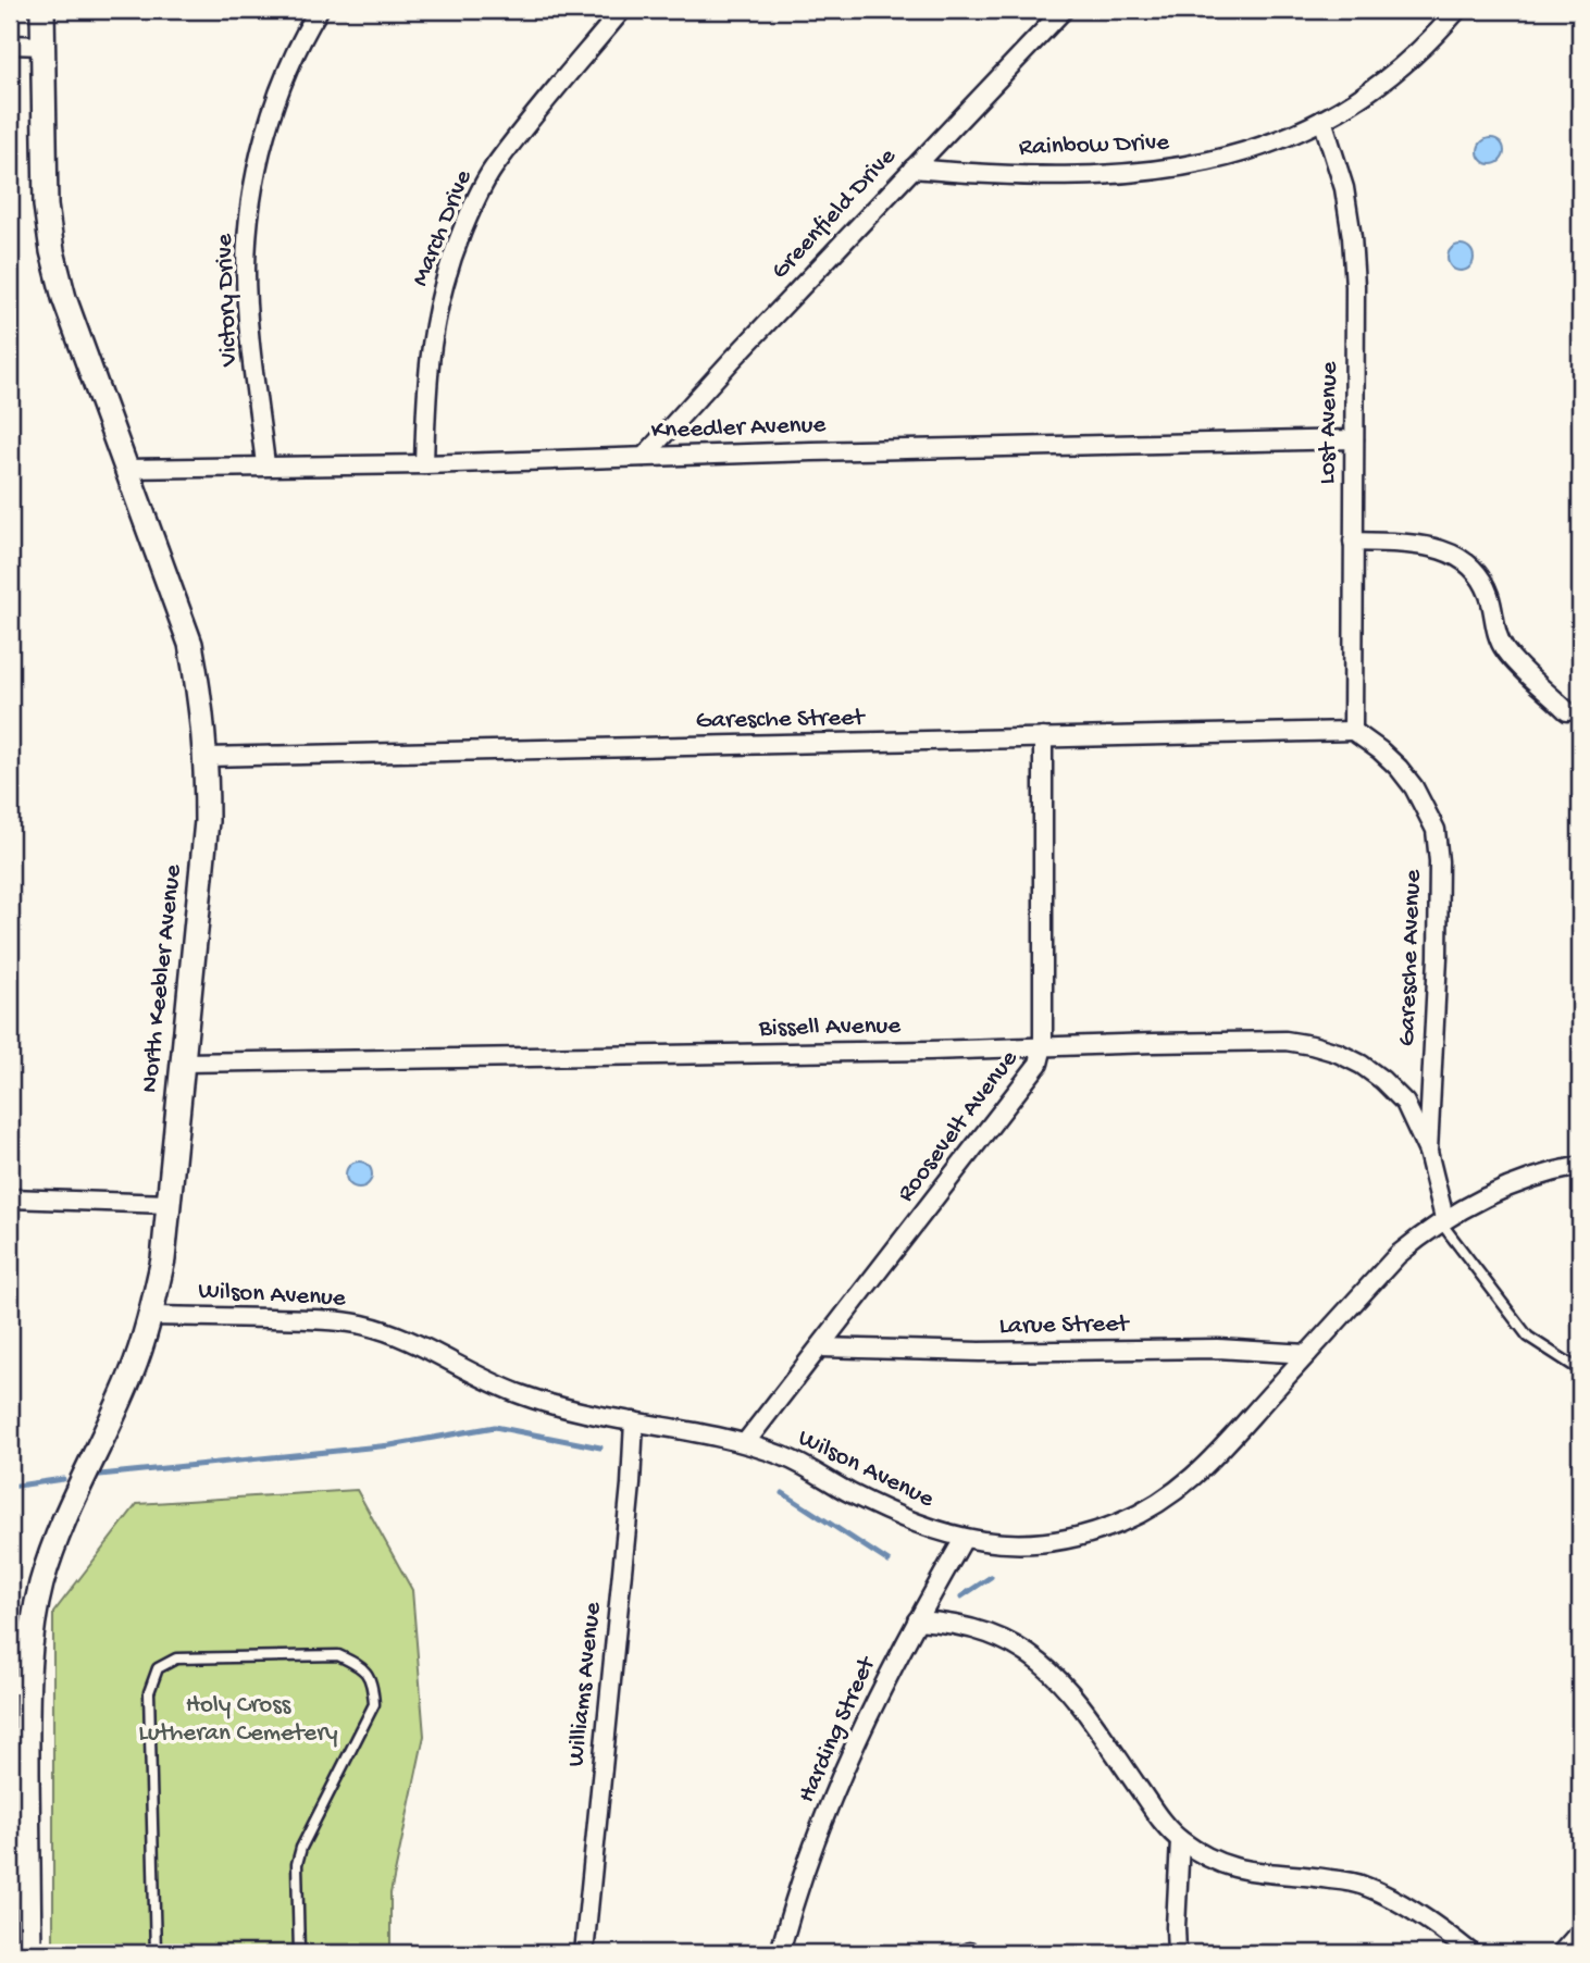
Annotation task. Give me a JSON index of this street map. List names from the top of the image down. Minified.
{"streets":{"street":["Rainbow Drive","Greenfield Drive","March Drive","Victory Drive","Lost Avenue","Kneedler Avenue","Garesche Street","Garesche Avenue","North Keebler Avenue","Bissell Avenue","Roosevelt Avenue","Wilson Avenue","Larue Street","Williams Avenue","Harding Street"]},"crossings":[["Rainbow Drive","Greenfield Drive"],["Rainbow Drive","Lost Avenue"],["Greenfield Drive","Kneedler Avenue"],["March Drive","Kneedler Avenue"],["Victory Drive","Kneedler Avenue"],["Lost Avenue","Kneedler Avenue"],["Lost Avenue","Garesche Street"],["Lost Avenue","Garesche Avenue"],["Kneedler Avenue","North Keebler Avenue"],["Garesche Street","Garesche Avenue"],["Garesche Street","North Keebler Avenue"],["Garesche Street","Roosevelt Avenue"],["Garesche Avenue","Bissell Avenue"],["Garesche Avenue","Wilson Avenue"],["North Keebler Avenue","Bissell Avenue"],["North Keebler Avenue","Wilson Avenue"],["Bissell Avenue","Roosevelt Avenue"],["Roosevelt Avenue","Wilson Avenue"],["Roosevelt Avenue","Larue Street"],["Wilson Avenue","Larue Street"],["Wilson Avenue","Williams Avenue"],["Wilson Avenue","Harding Street"]],"parks":["Holy Cross Lutheran Cemetery"]}
